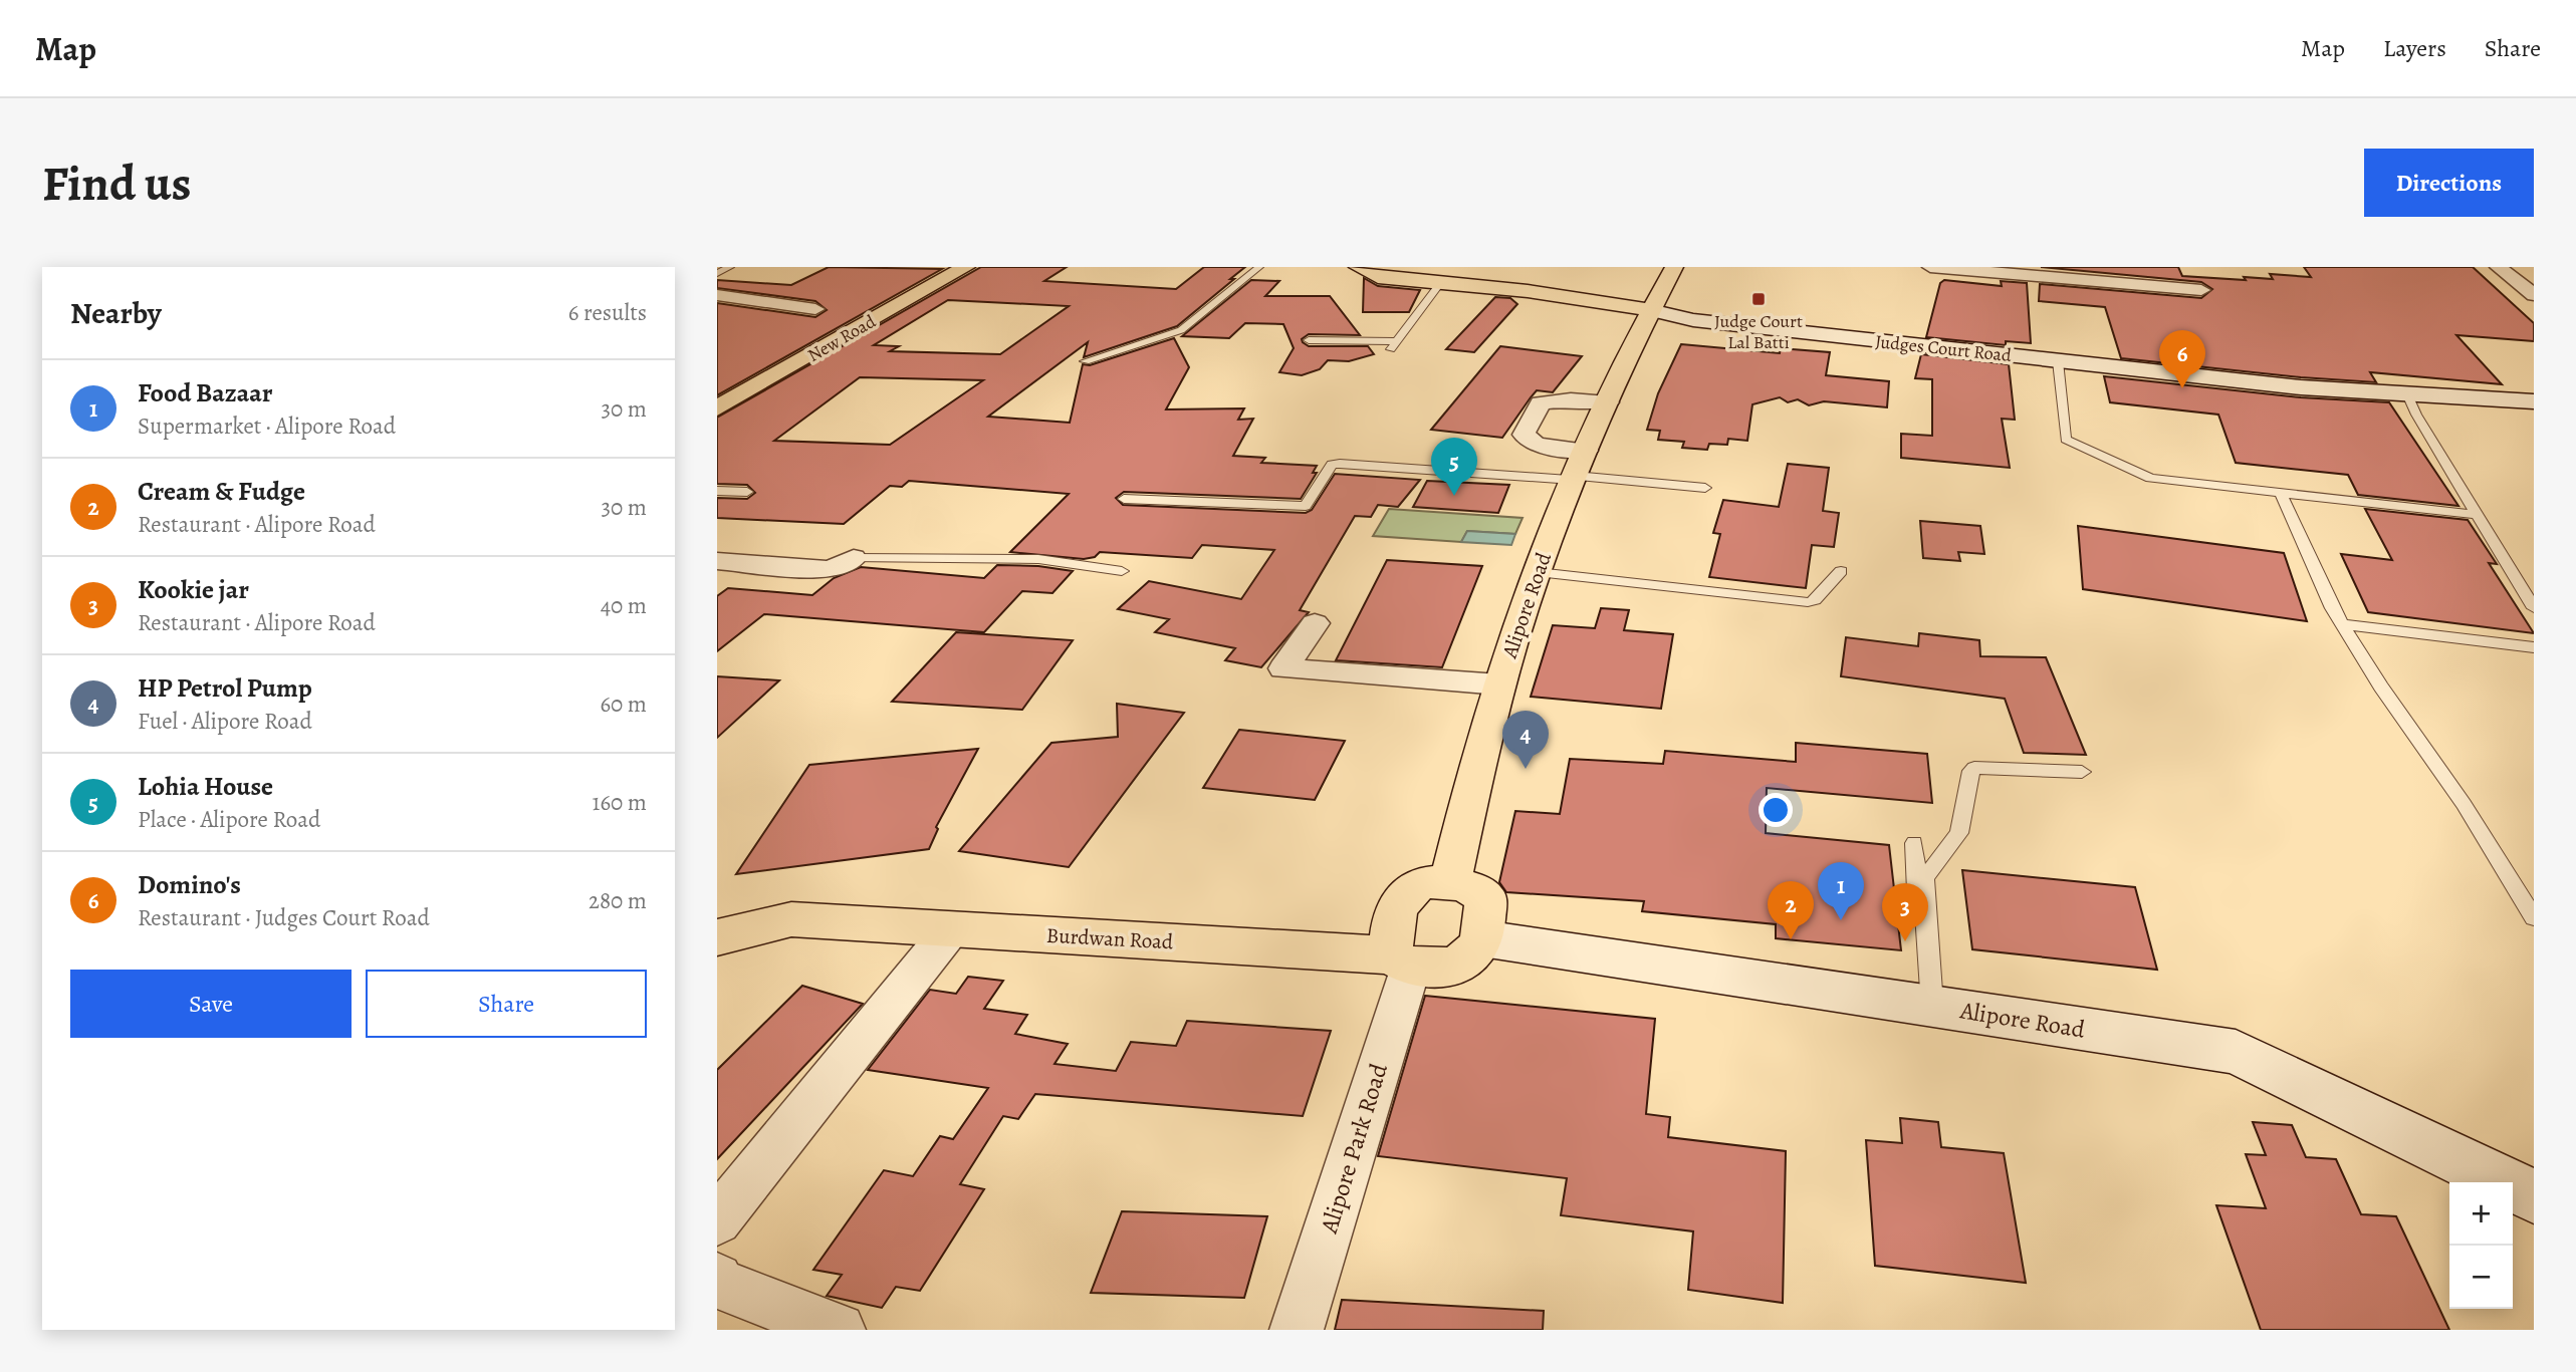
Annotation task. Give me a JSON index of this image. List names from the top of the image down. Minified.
{"streets":{"main road":["New Road","Judges Court Road","Alipore Road","Burdwan Road"],"street":["Alipore Park Road"]},"crossings":[["Judges Court Road","Alipore Road"],["Alipore Road","Burdwan Road"],["Alipore Road","Alipore Park Road"],["Burdwan Road","Alipore Park Road"]],"places":{"transit":["Judge Court Lal Batti"]},"page":{"header":"Map","nav":["Map","Layers","Share"],"buttons":["Directions",["Save","Share"]],"title":"Find us","heading":["Nearby","6 results"],"pins":["6","5","4","1","2","3"],"list":[{"mark":"1","name":"Food Bazaar","note":"Supermarket · Alipore Road","value":"30 m"},{"mark":"2","name":"Cream & Fudge","note":"Restaurant · Alipore Road","value":"30 m"},{"mark":"3","name":"Kookie jar","note":"Restaurant · Alipore Road","value":"40 m"},{"mark":"4","name":"HP Petrol Pump","note":"Fuel · Alipore Road","value":"60 m"},{"mark":"5","name":"Lohia House","note":"Place · Alipore Road","value":"160 m"},{"mark":"6","name":"Domino's","note":"Restaurant · Judges Court Road","value":"280 m"}],"map_buttons":["+","−"]}}
